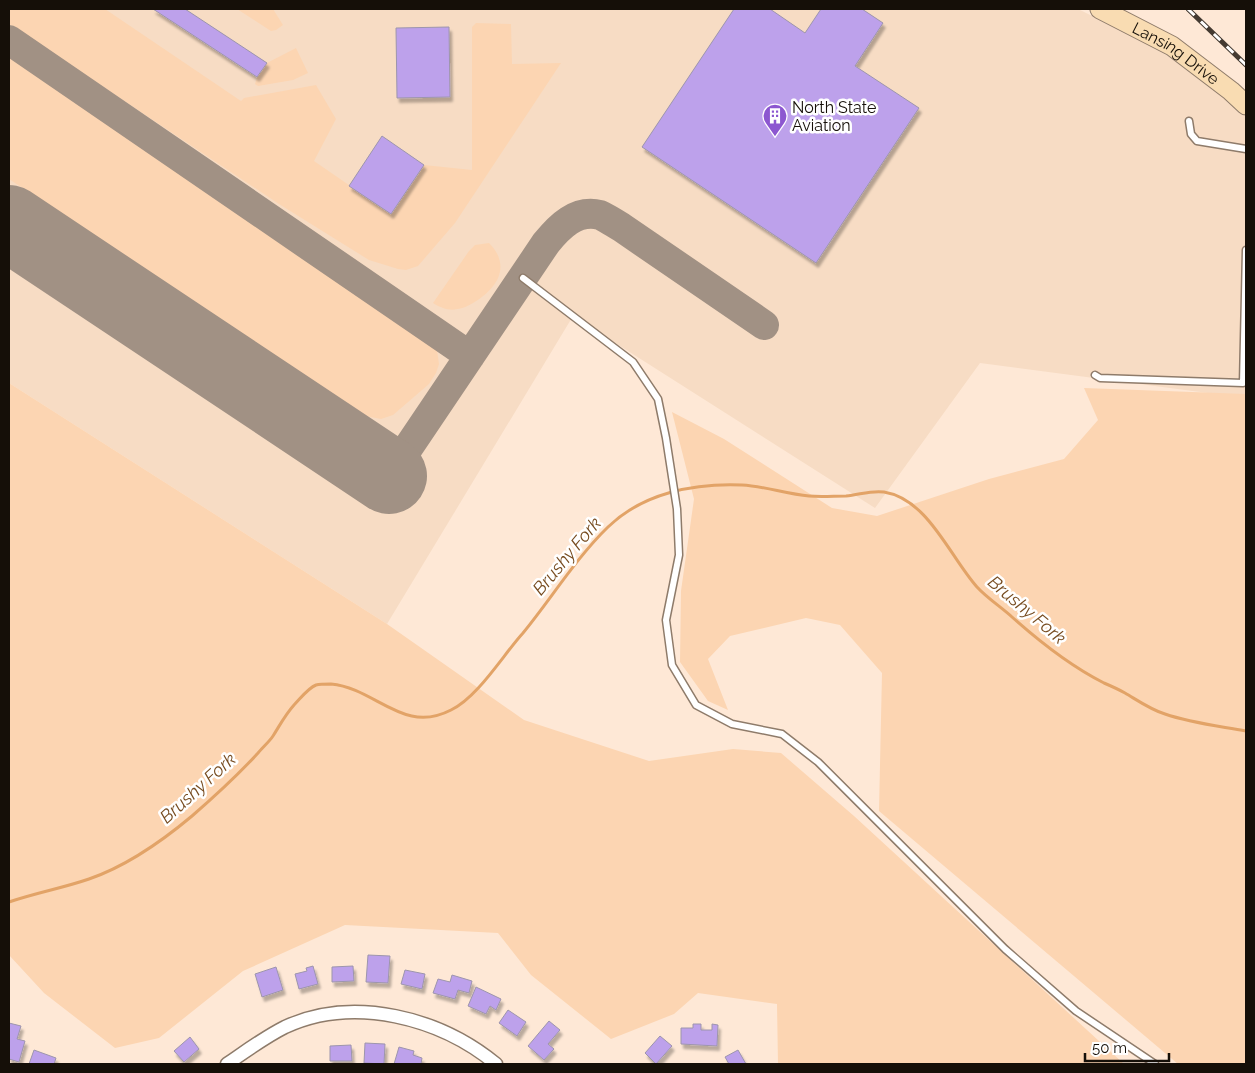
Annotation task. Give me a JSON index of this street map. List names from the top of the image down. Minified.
{"streets":{"street":["Lansing Drive"]},"water":["Brushy Fork"],"places":{"building":["North State Aviation"]},"scale_bar":"50 m"}
